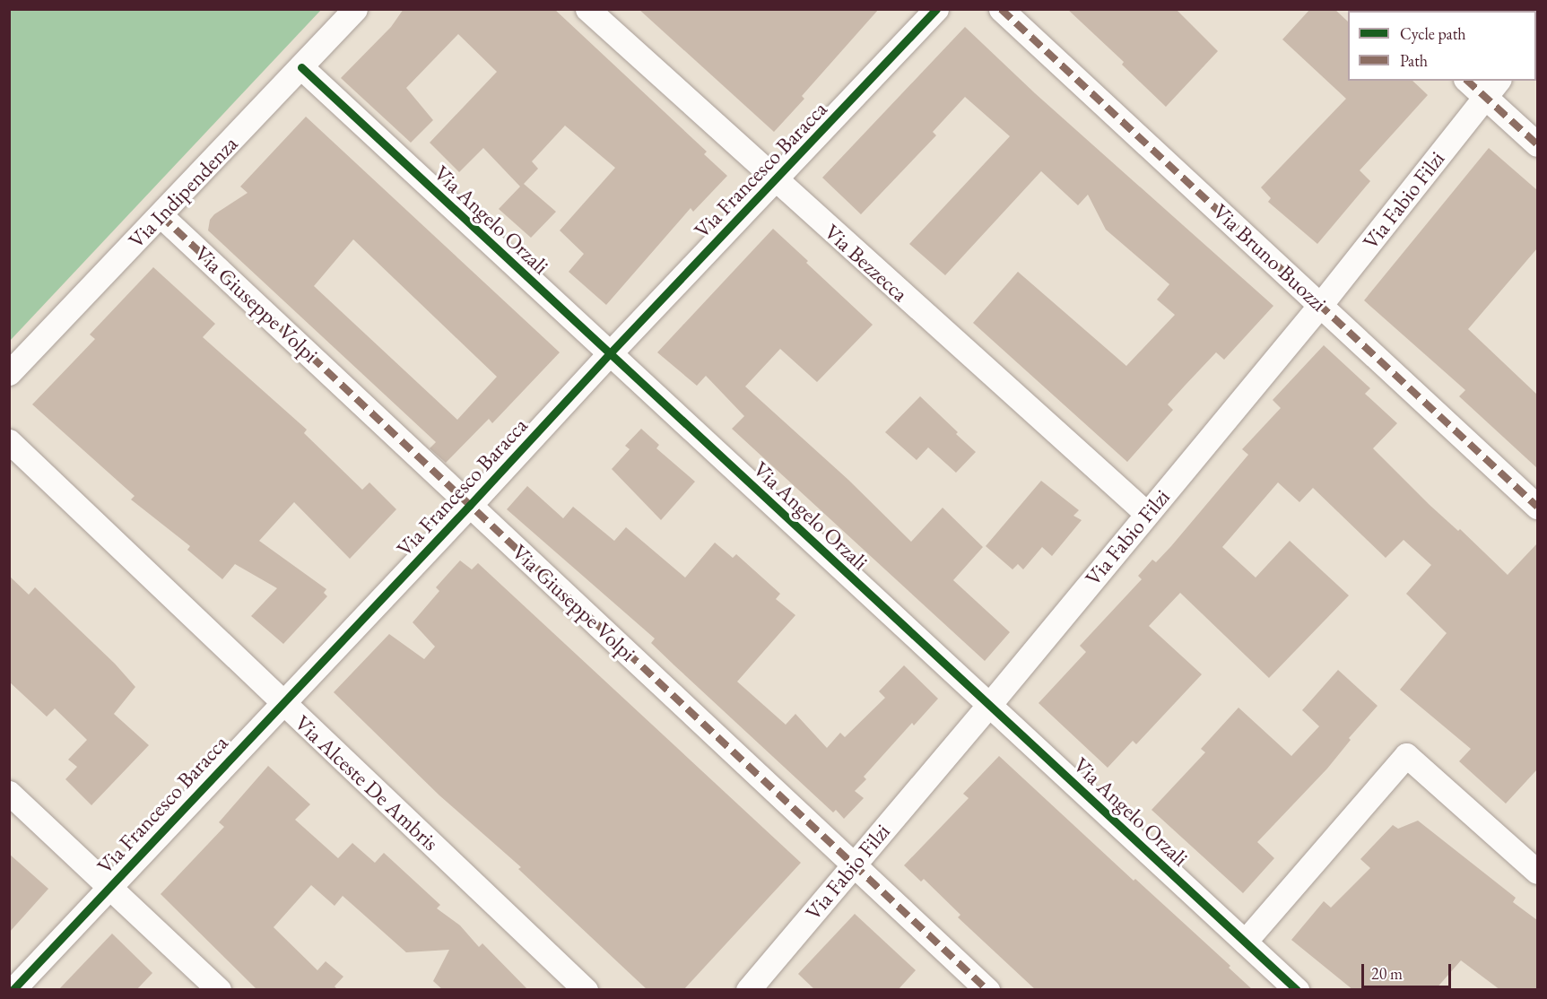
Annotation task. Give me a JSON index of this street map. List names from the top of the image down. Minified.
{"streets":{"street":["Via Francesco Baracca","Via Indipendenza","Via Fabio Filzi","Via Angelo Orzali","Via Bruno Buozzi","Via Bezzecca","Via Giuseppe Volpi","Via Alceste De Ambris"]},"crossings":[["Via Francesco Baracca","Via Angelo Orzali"],["Via Francesco Baracca","Via Bezzecca"],["Via Francesco Baracca","Via Giuseppe Volpi"],["Via Francesco Baracca","Via Alceste De Ambris"],["Via Indipendenza","Via Angelo Orzali"],["Via Indipendenza","Via Giuseppe Volpi"],["Via Fabio Filzi","Via Angelo Orzali"],["Via Fabio Filzi","Via Bruno Buozzi"],["Via Fabio Filzi","Via Bezzecca"],["Via Fabio Filzi","Via Giuseppe Volpi"]],"legend":["Cycle path","Path"],"scale_bar":"20 m"}
